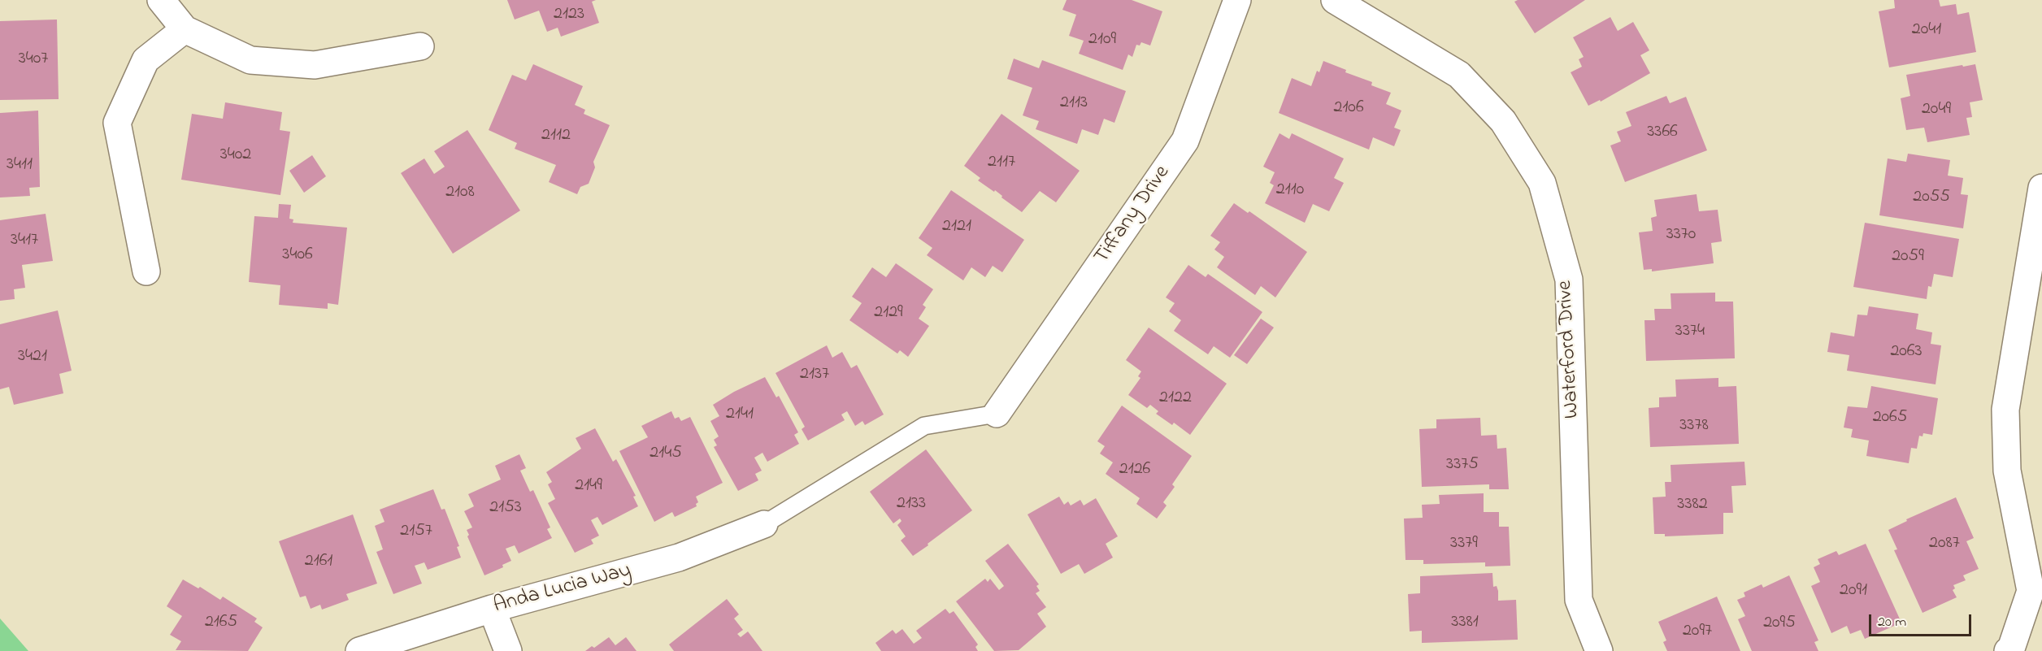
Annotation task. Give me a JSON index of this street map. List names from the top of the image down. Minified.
{"streets":{"street":["Tiffany Drive","Waterford Drive","Anda Lucia Way"]},"house_numbers":["2123","2041","2109","3407","2113","2106","2049","3366","2112","3402","2117","3411","2110","2108","2055","2121","3370","3417","3406","2059","2129","3374","2063","3421","2137","2122","2141","2065","3378","2145","3375","2126","2149","2133","3382","2153","2157","3379","2087","2161","2091","2165","3381","2095","2097"],"scale_bar":"20 m"}
